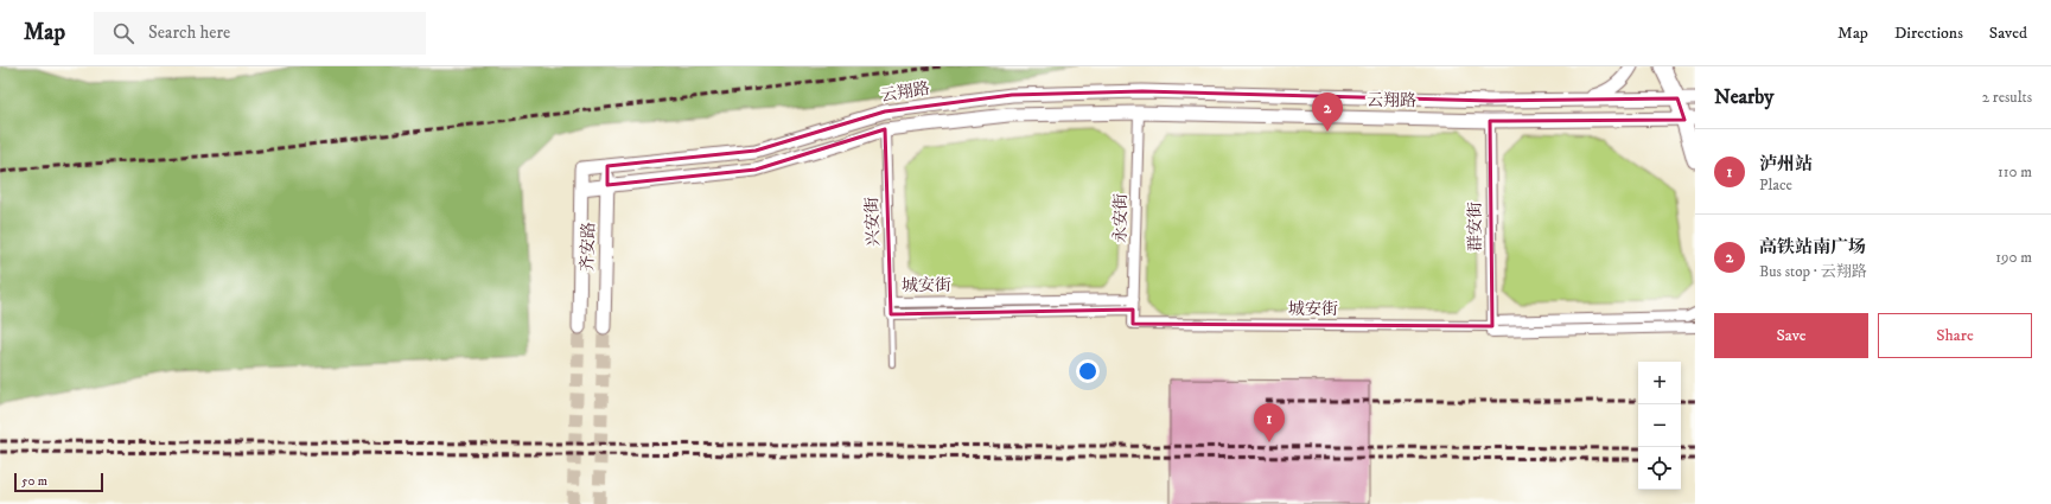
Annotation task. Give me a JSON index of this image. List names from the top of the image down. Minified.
{"streets":{"street":["云翔路","永安街","兴安街","群安街","齐安路","城安街"]},"crossings":[["云翔路","永安街"],["云翔路","兴安街"],["云翔路","群安街"],["云翔路","齐安路"],["永安街","城安街"],["兴安街","城安街"],["群安街","城安街"]],"scale_bar":"50 m","page":{"header":"Map","search":"Search here","nav":["Map","Directions","Saved"],"heading":["Nearby","2 results"],"pins":["2","1"],"list":[{"mark":"1","name":"泸州站","note":"Place","value":"110 m"},{"mark":"2","name":"高铁站南广场","note":"Bus stop · 云翔路","value":"190 m"}],"buttons":["Save","Share"],"map_buttons":["+","−"],"scale":"50 m"}}
